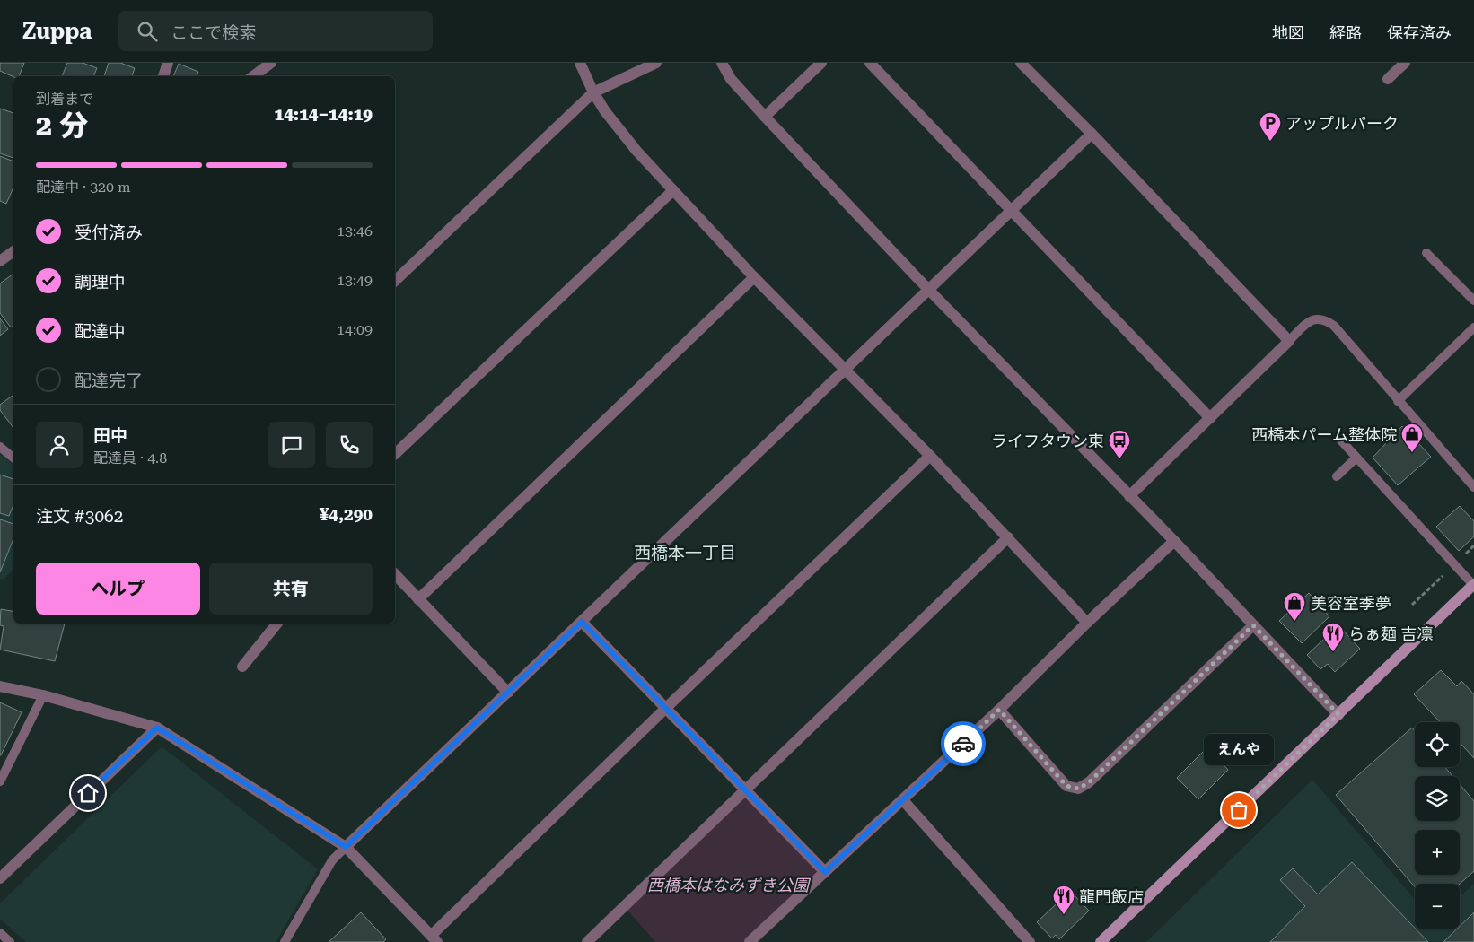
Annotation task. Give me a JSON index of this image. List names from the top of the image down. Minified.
{"districts":["西橋本一丁目"],"parks":["西橋本はなみずき公園"],"places":{"parking":["アップルパーク"],"shop":["西橋本パーム整体院","美容室季夢"],"bus stop":["ライフタウン東"],"restaurant":["らぁ麺 吉凛","龍門飯店"],"other":["えんや"]},"page":{"header":"Zuppa","search":"ここで検索","nav":["地図","経路","保存済み"],"heading":["2 分","到着まで","14:14–14:19"],"panel":["田中","配達員 · 4.8","注文 #3062","¥4,290"],"bar":"配達中 · 320 m","list":[["受付済み","13:46"],["調理中","13:49"],["配達中","14:09"],"配達完了"],"buttons":["ヘルプ","共有"],"map_buttons":["+","−"],"bubble":"えんや"}}
